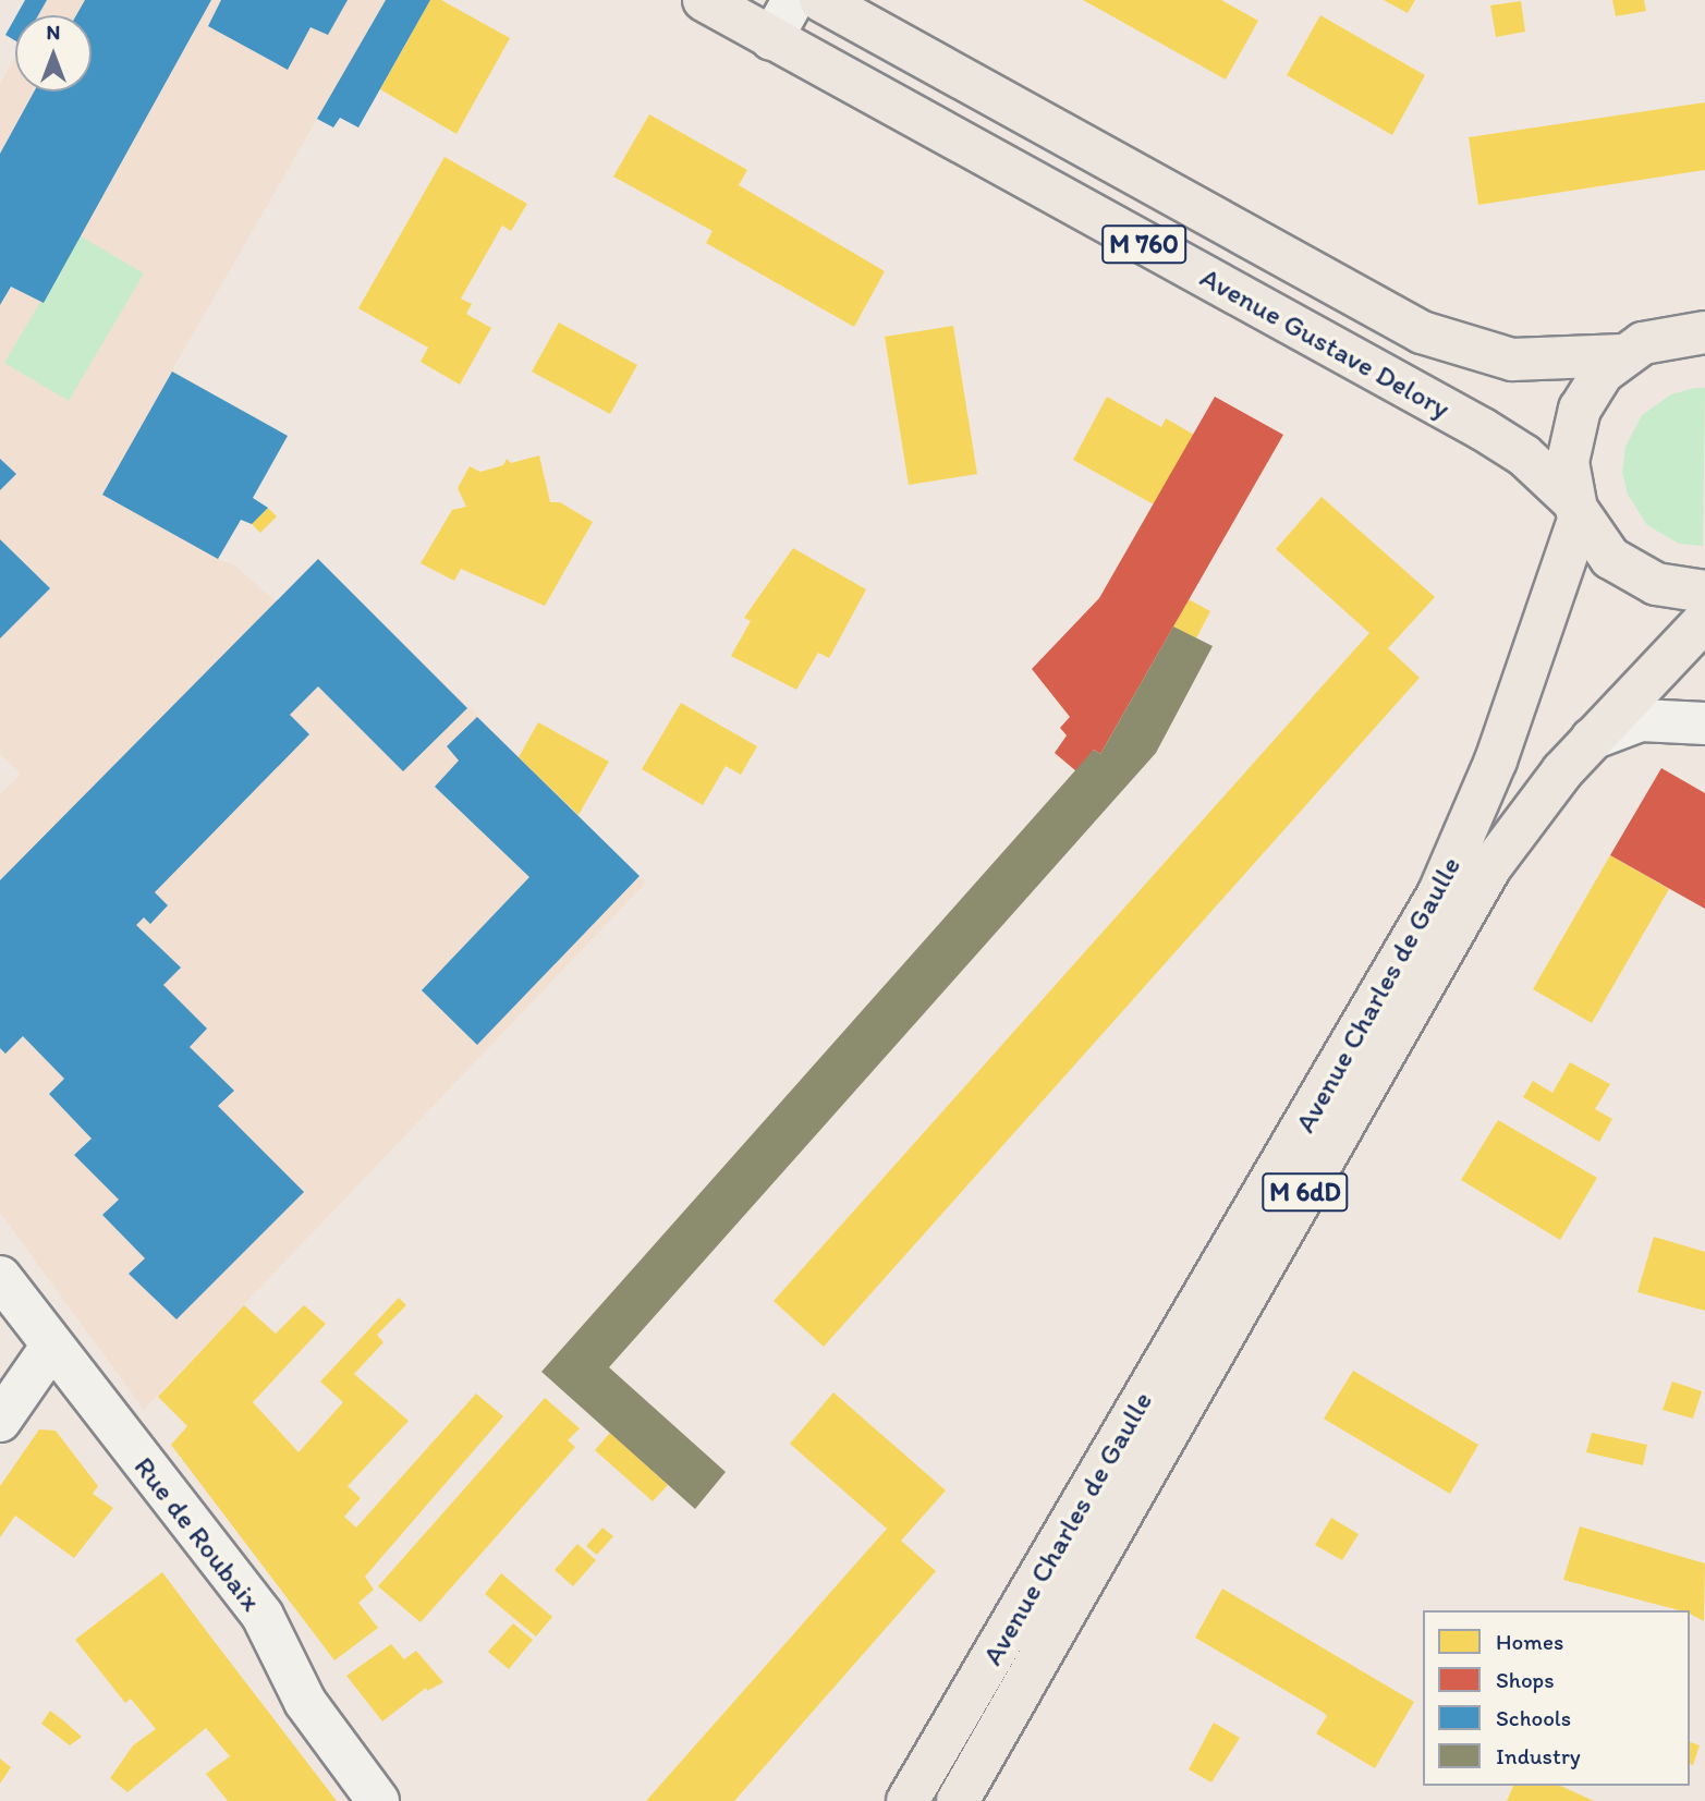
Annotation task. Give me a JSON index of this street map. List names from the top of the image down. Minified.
{"streets":{"main road":["M 760","Avenue Gustave Delory","Avenue Charles de Gaulle","M 6dD"],"street":["Rue de Roubaix"]},"crossings":[["Avenue Gustave Delory","Avenue Charles de Gaulle"]],"legend":["Homes","Shops","Schools","Industry"],"north":"top"}
